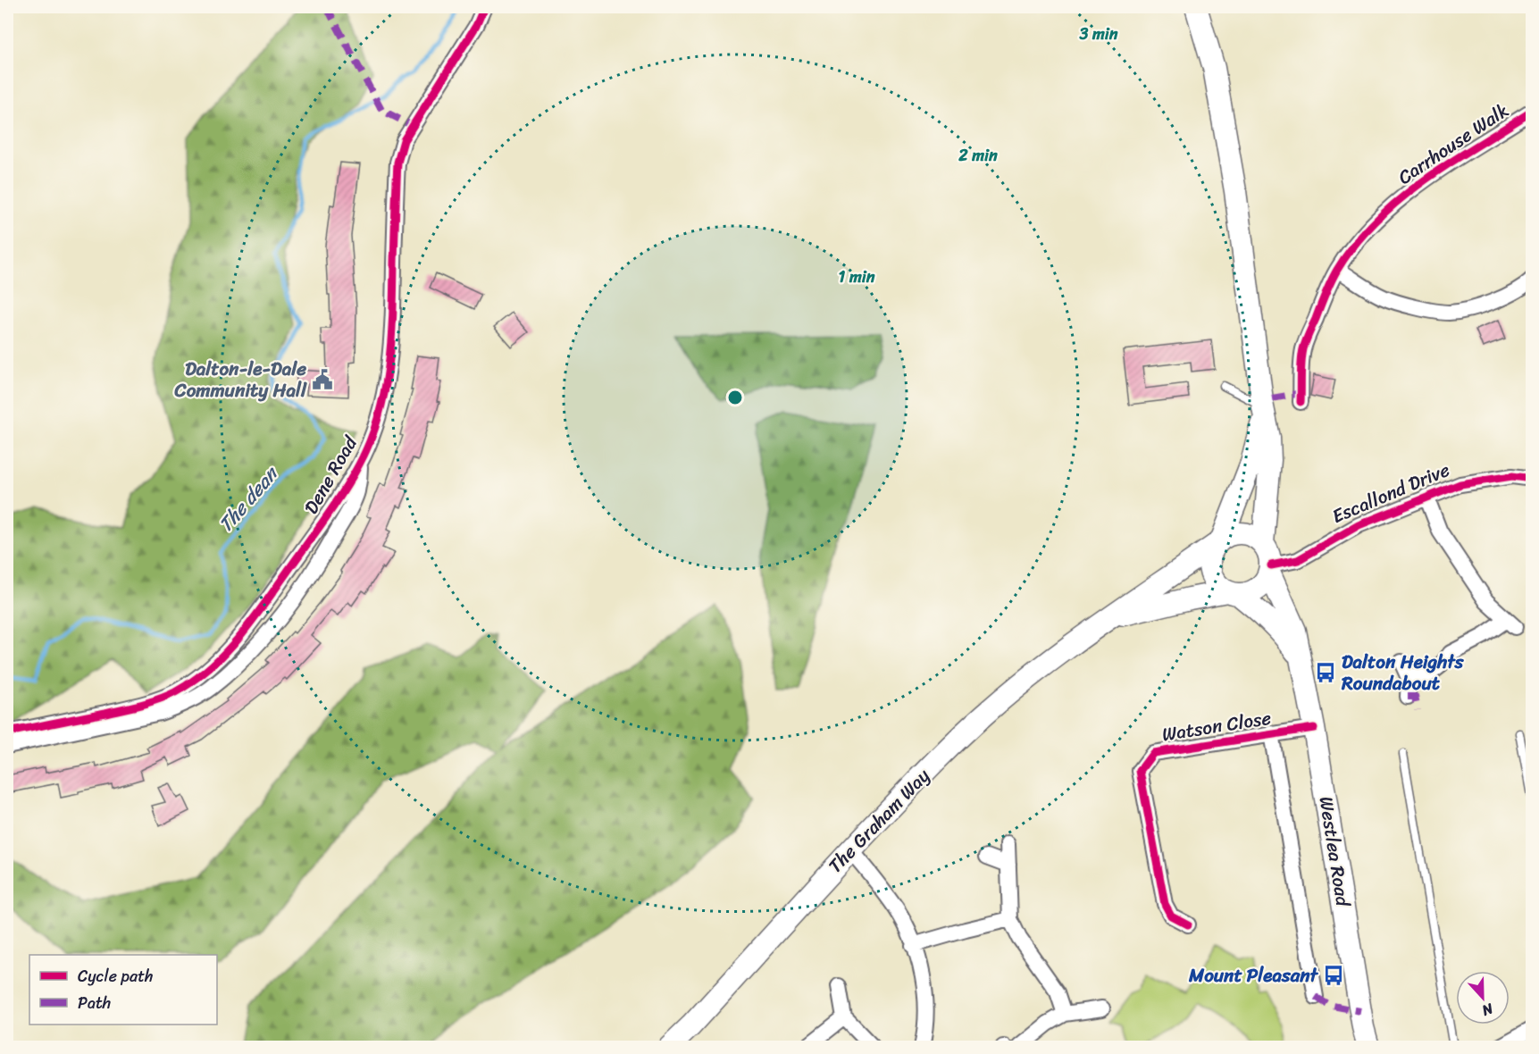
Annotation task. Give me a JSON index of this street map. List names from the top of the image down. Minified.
{"streets":{"main road":["The Graham Way","Westlea Road"],"street":["Carrhouse Walk","Dene Road","Escallond Drive","Watson Close"]},"crossings":[["Escallond Drive","The Graham Way"],["Escallond Drive","Westlea Road"],["Watson Close","Westlea Road"],["The Graham Way","Westlea Road"]],"water":["The dean"],"places":{"public building":["Dalton-le-Dale Community Hall"],"bus stop":["Dalton Heights Roundabout","Mount Pleasant"]},"legend":["Cycle path","Path"],"north":"bottom","rings":["3 min","2 min","1 min"]}
